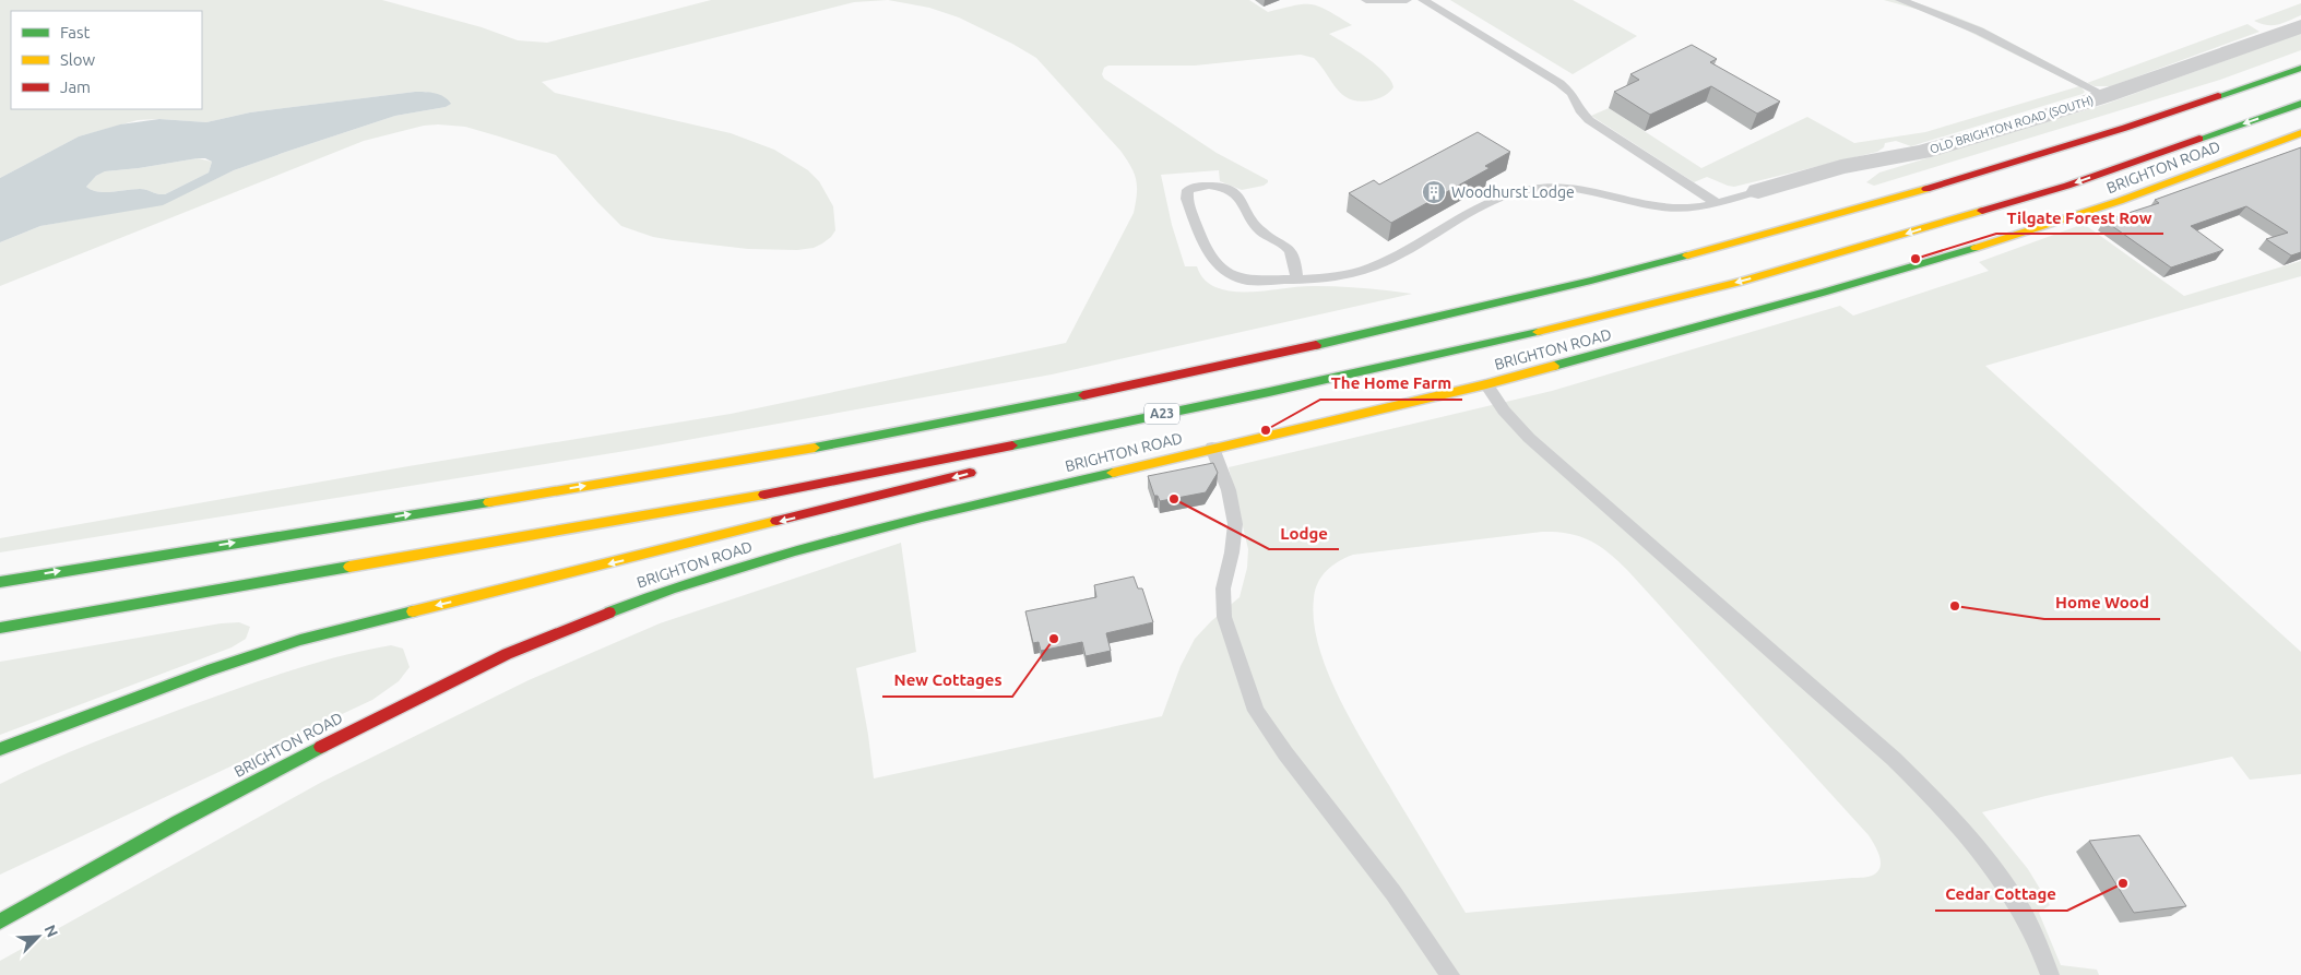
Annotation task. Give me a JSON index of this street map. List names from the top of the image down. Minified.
{"streets":{"main road":["BRIGHTON ROAD","A23"],"street":["OLD BRIGHTON ROAD (SOUTH)"]},"places":{"building":["Woodhurst Lodge"],"other":["Tilgate Forest Row","The Home Farm","Lodge","Home Wood","New Cottages","Cedar Cottage"]},"legend":["Fast","Slow","Jam"],"north":"top right"}
